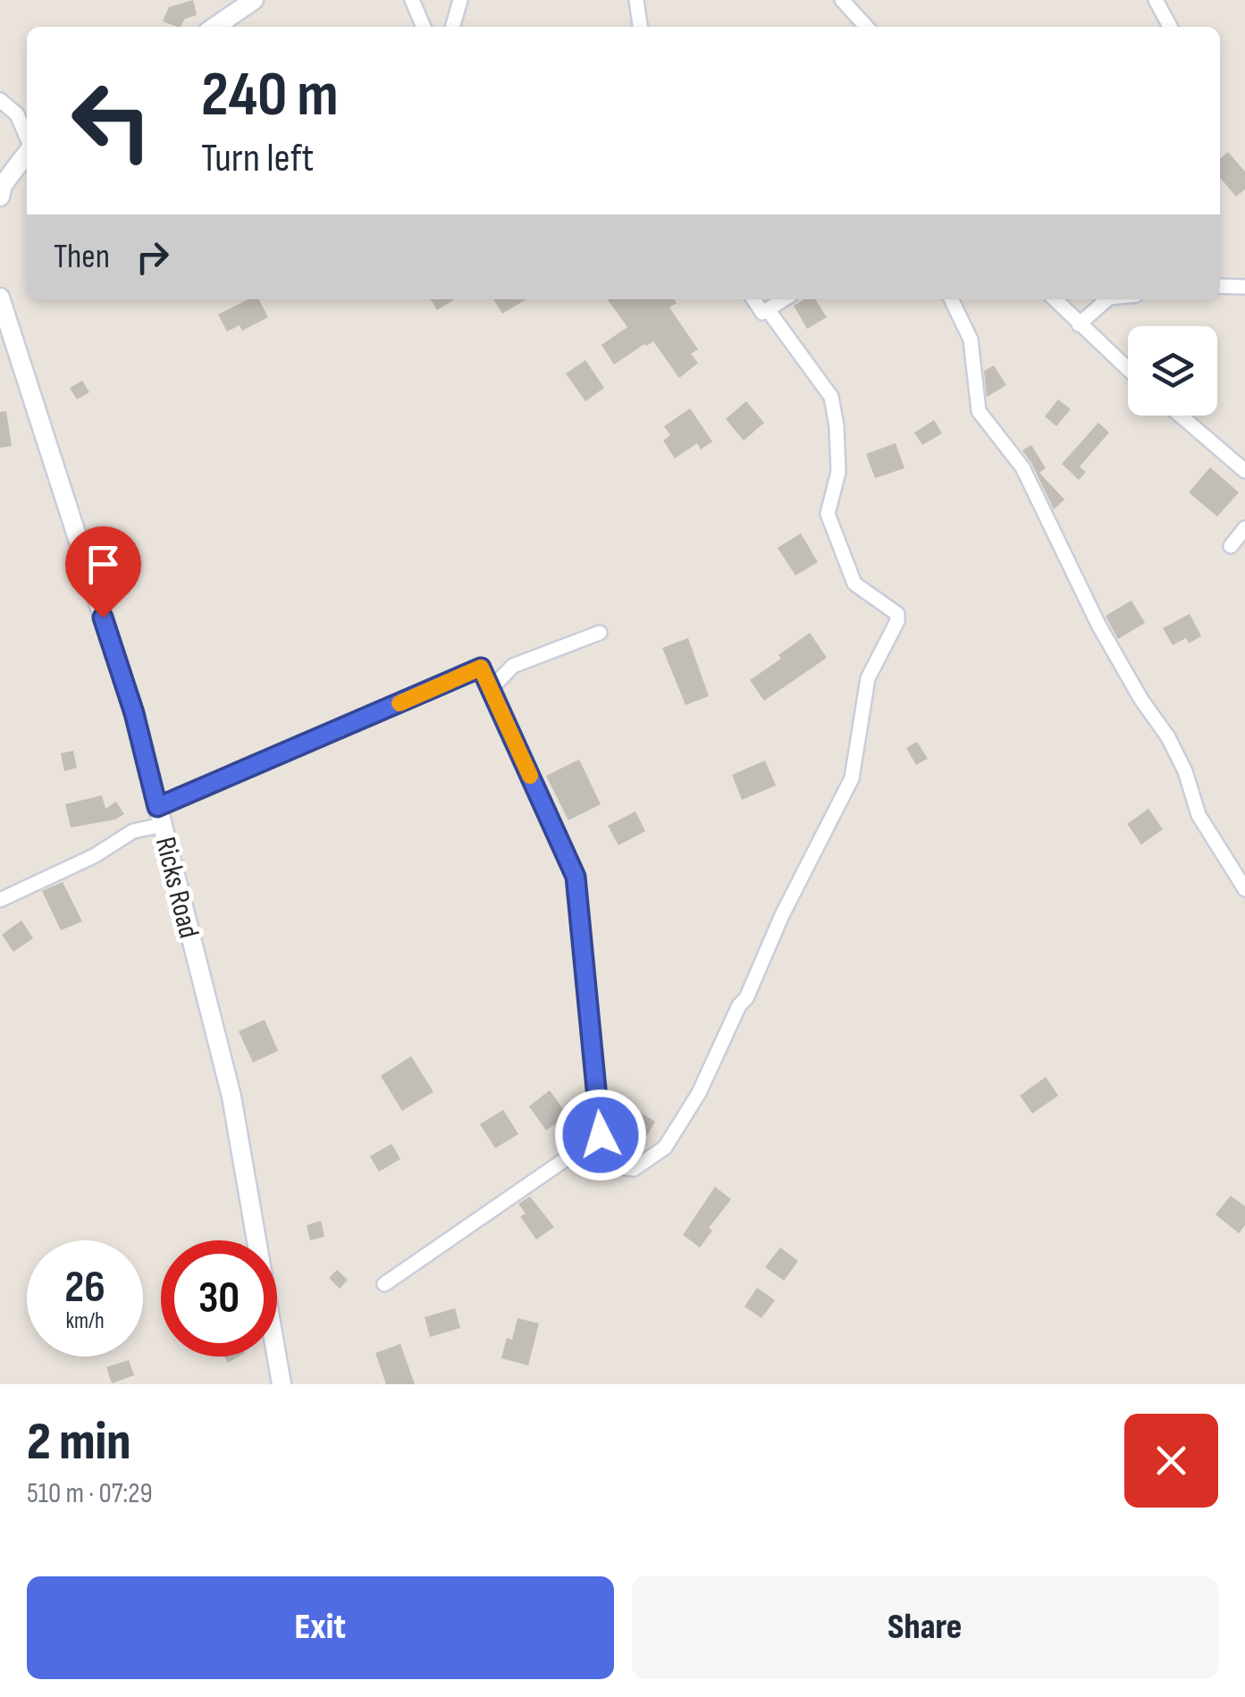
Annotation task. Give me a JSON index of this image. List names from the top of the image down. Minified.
{"streets":{"street":["Ricks Road"]},"page":{"turn":["240 m","Turn left"],"then":"Then","speed":"26 km/h","limit":"30","heading":["2 min","510 m · 07:29"],"buttons":["Exit","Share"]}}
